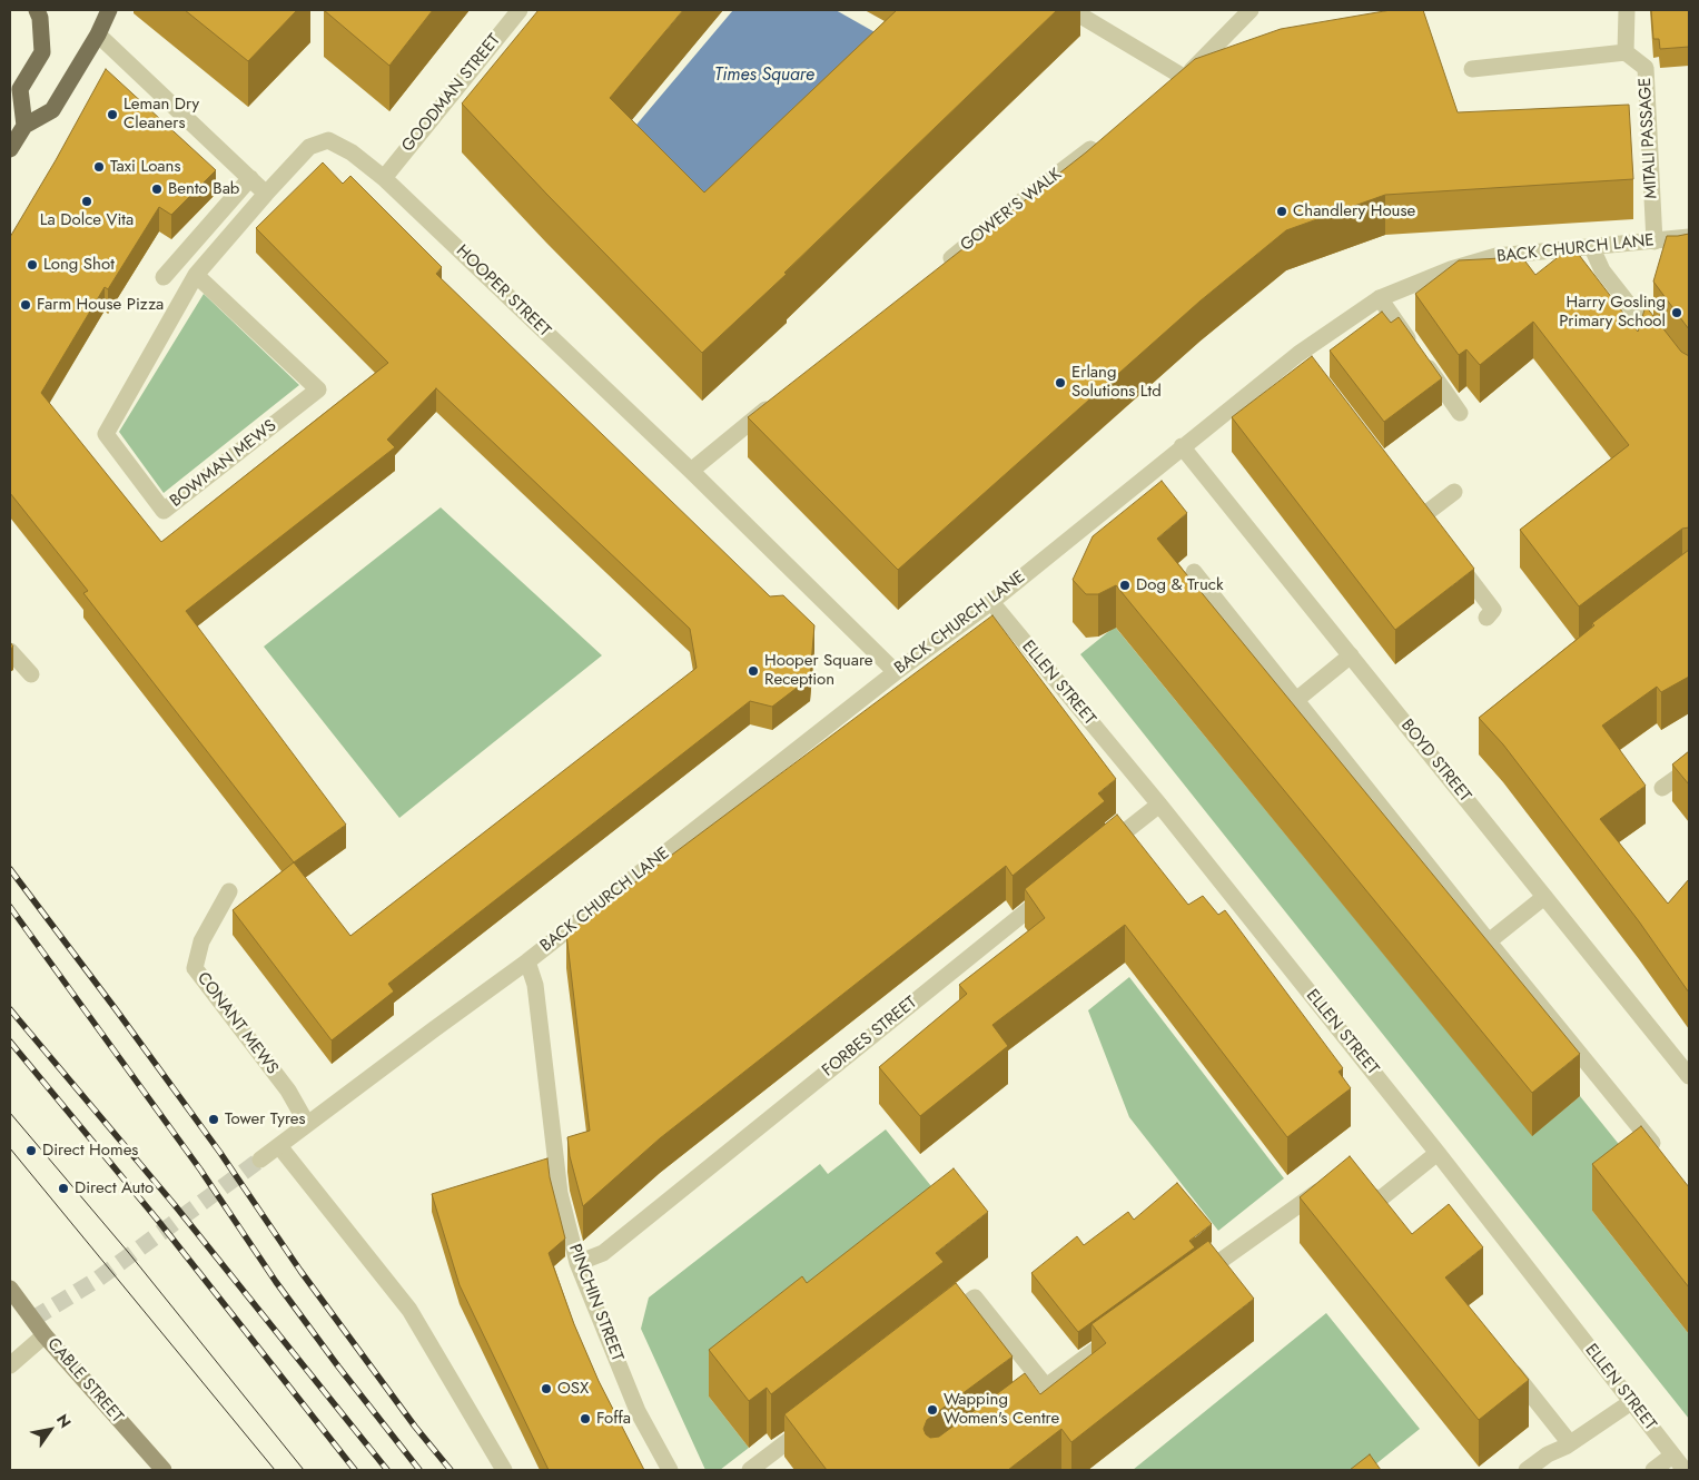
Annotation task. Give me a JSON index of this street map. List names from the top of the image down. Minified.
{"streets":{"main road":["CABLE STREET"],"street":["GOODMAN STREET","MITALI PASSAGE","GOWER'S WALK","BACK CHURCH LANE","HOOPER STREET","BOWMAN MEWS","ELLEN STREET","BOYD STREET","CONANT MEWS","FORBES STREET","PINCHIN STREET"]},"crossings":[["GOODMAN STREET","HOOPER STREET"],["MITALI PASSAGE","BACK CHURCH LANE"],["BACK CHURCH LANE","HOOPER STREET"],["BACK CHURCH LANE","ELLEN STREET"],["BACK CHURCH LANE","BOYD STREET"],["BACK CHURCH LANE","CONANT MEWS"],["BACK CHURCH LANE","PINCHIN STREET"],["HOOPER STREET","BOWMAN MEWS"],["FORBES STREET","PINCHIN STREET"]],"water":["Times Square"],"places":["Leman Dry Cleaners","Taxi Loans","Bento Bab","La Dolce Vita","Chandlery House","Long Shot","Farm House Pizza","Harry Gosling Primary School","Erlang Solutions Ltd","Dog & Truck","Hooper Square Reception","Tower Tyres","Direct Homes","Direct Auto","OSX","Wapping Women's Centre","Foffa"],"north":"top right"}
